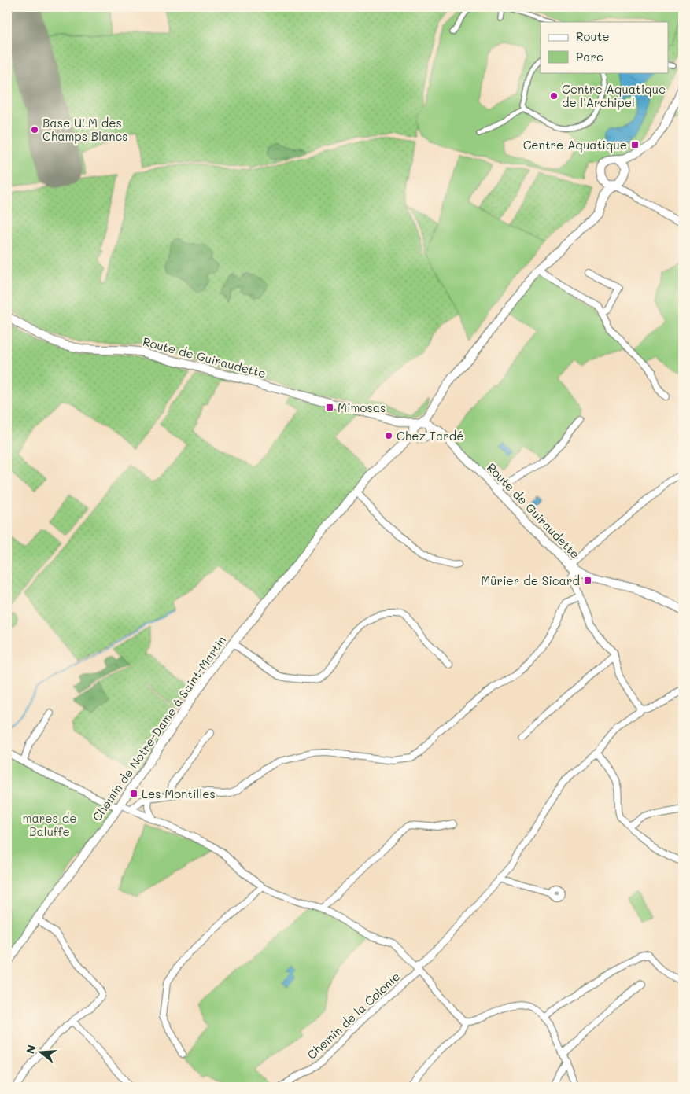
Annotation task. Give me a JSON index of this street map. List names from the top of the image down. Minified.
{"streets":{"street":["Route de Guiraudette","Chemin de Notre-Dame à Saint-Martin","Chemin de la Colonie"]},"crossings":[["Route de Guiraudette","Chemin de Notre-Dame à Saint-Martin"]],"parks":["mares de Baluffe"],"places":{"other":["Centre Aquatique de l'Archipel","Base ULM des Champs Blancs","Chez Tardé"],"transit":["Centre Aquatique","Mimosas","Mûrier de Sicard","Les Montilles"]},"legend":["Route","Parc"],"north":"left"}
